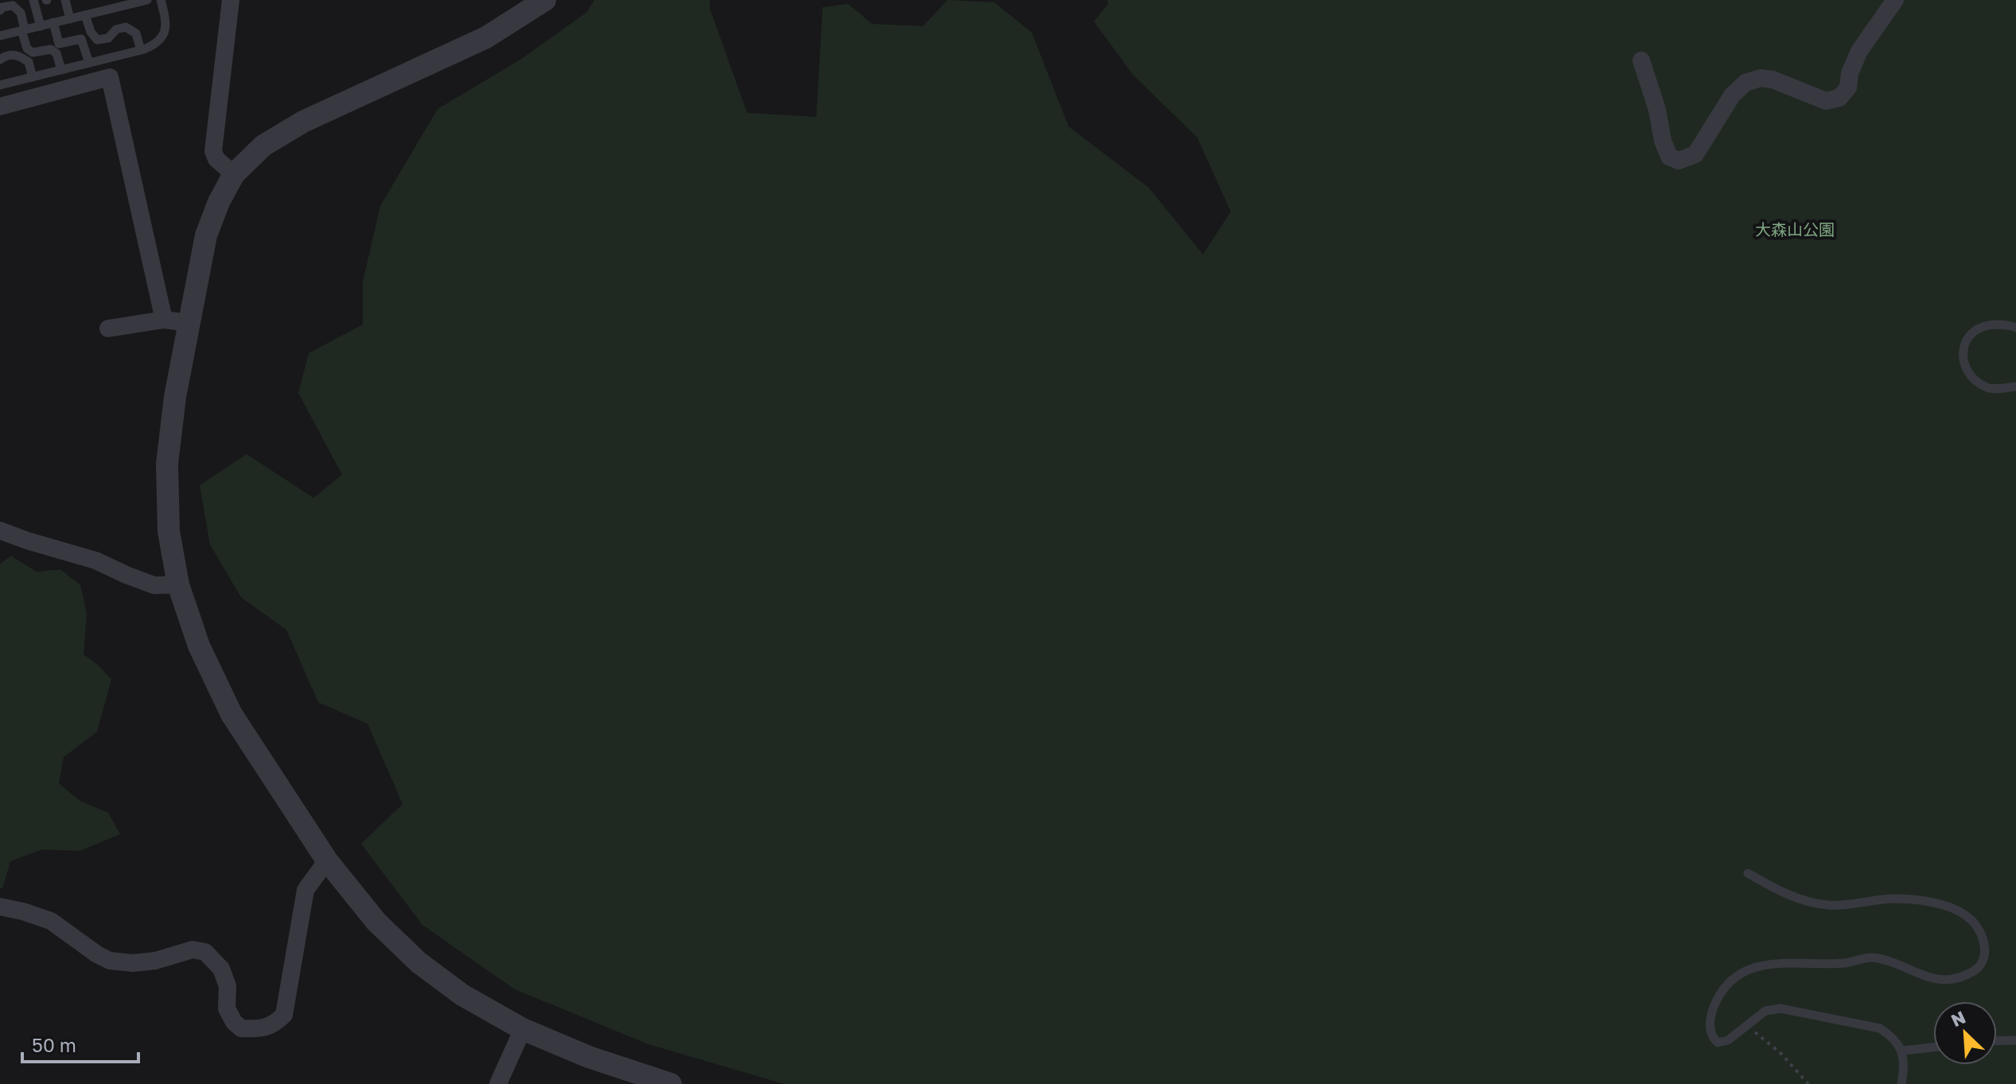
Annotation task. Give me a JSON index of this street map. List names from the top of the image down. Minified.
{"parks":["大森山公園"],"scale_bar":"50 m","north":"top left"}
